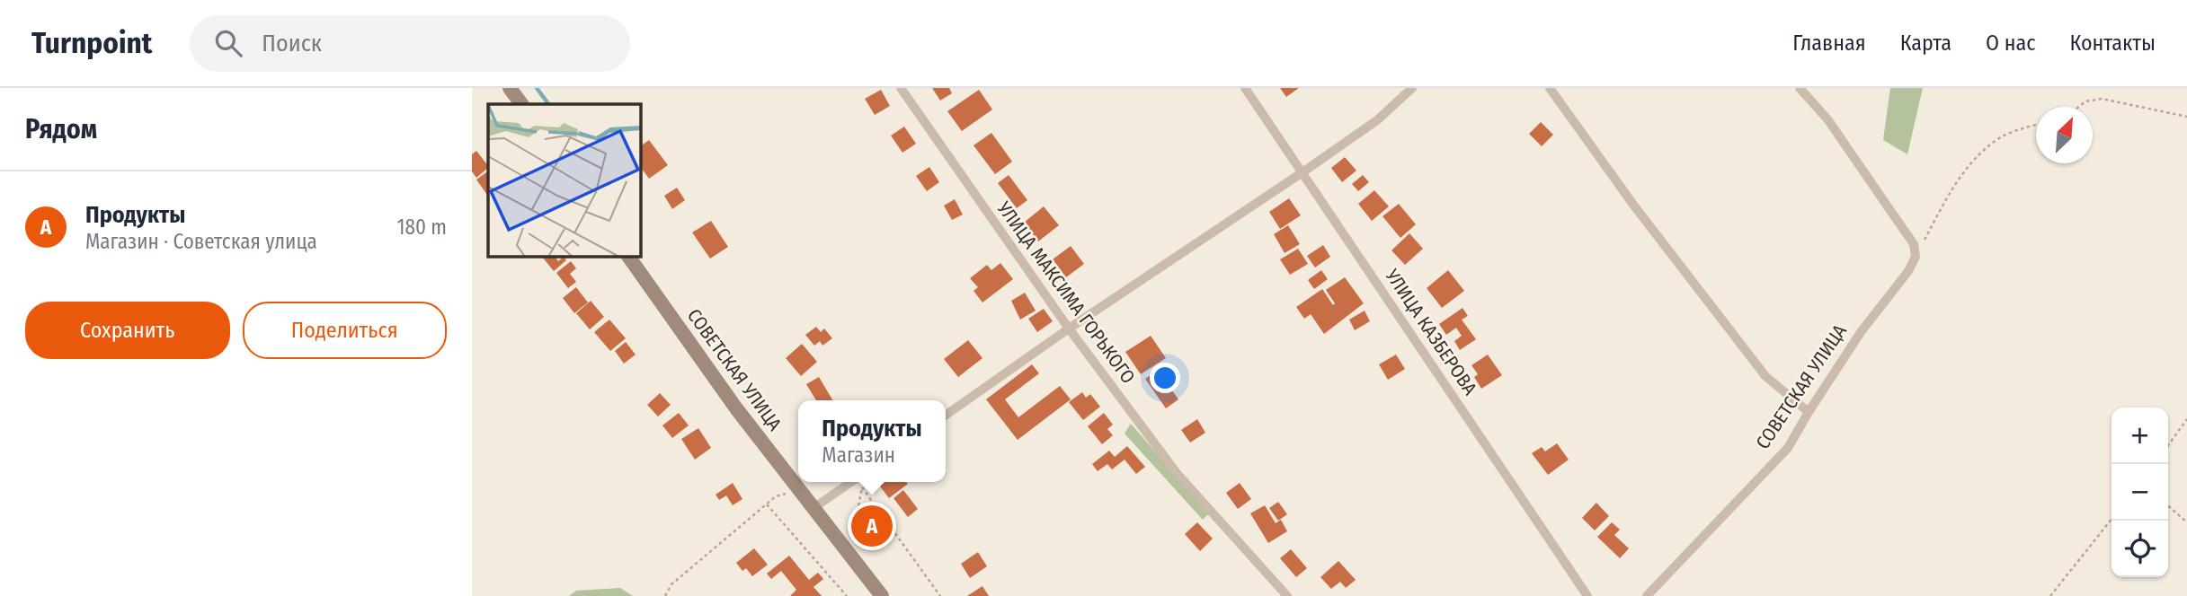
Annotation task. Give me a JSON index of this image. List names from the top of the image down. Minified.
{"streets":{"street":["УЛИЦА МАКСИМА ГОРЬКОГО","УЛИЦА КАЗБЕРОВА","СОВЕТСКАЯ УЛИЦА"]},"north":"top right","page":{"header":"Turnpoint","search":"Поиск","nav":["Главная","Карта","О нас","Контакты"],"heading":"Рядом","list":[{"mark":"A","name":"Продукты","note":"Магазин · Советская улица","value":"180 m"}],"buttons":["Сохранить","Поделиться"],"popup":["Продукты","Магазин"],"map_buttons":["+","−"],"pins":"A"}}
